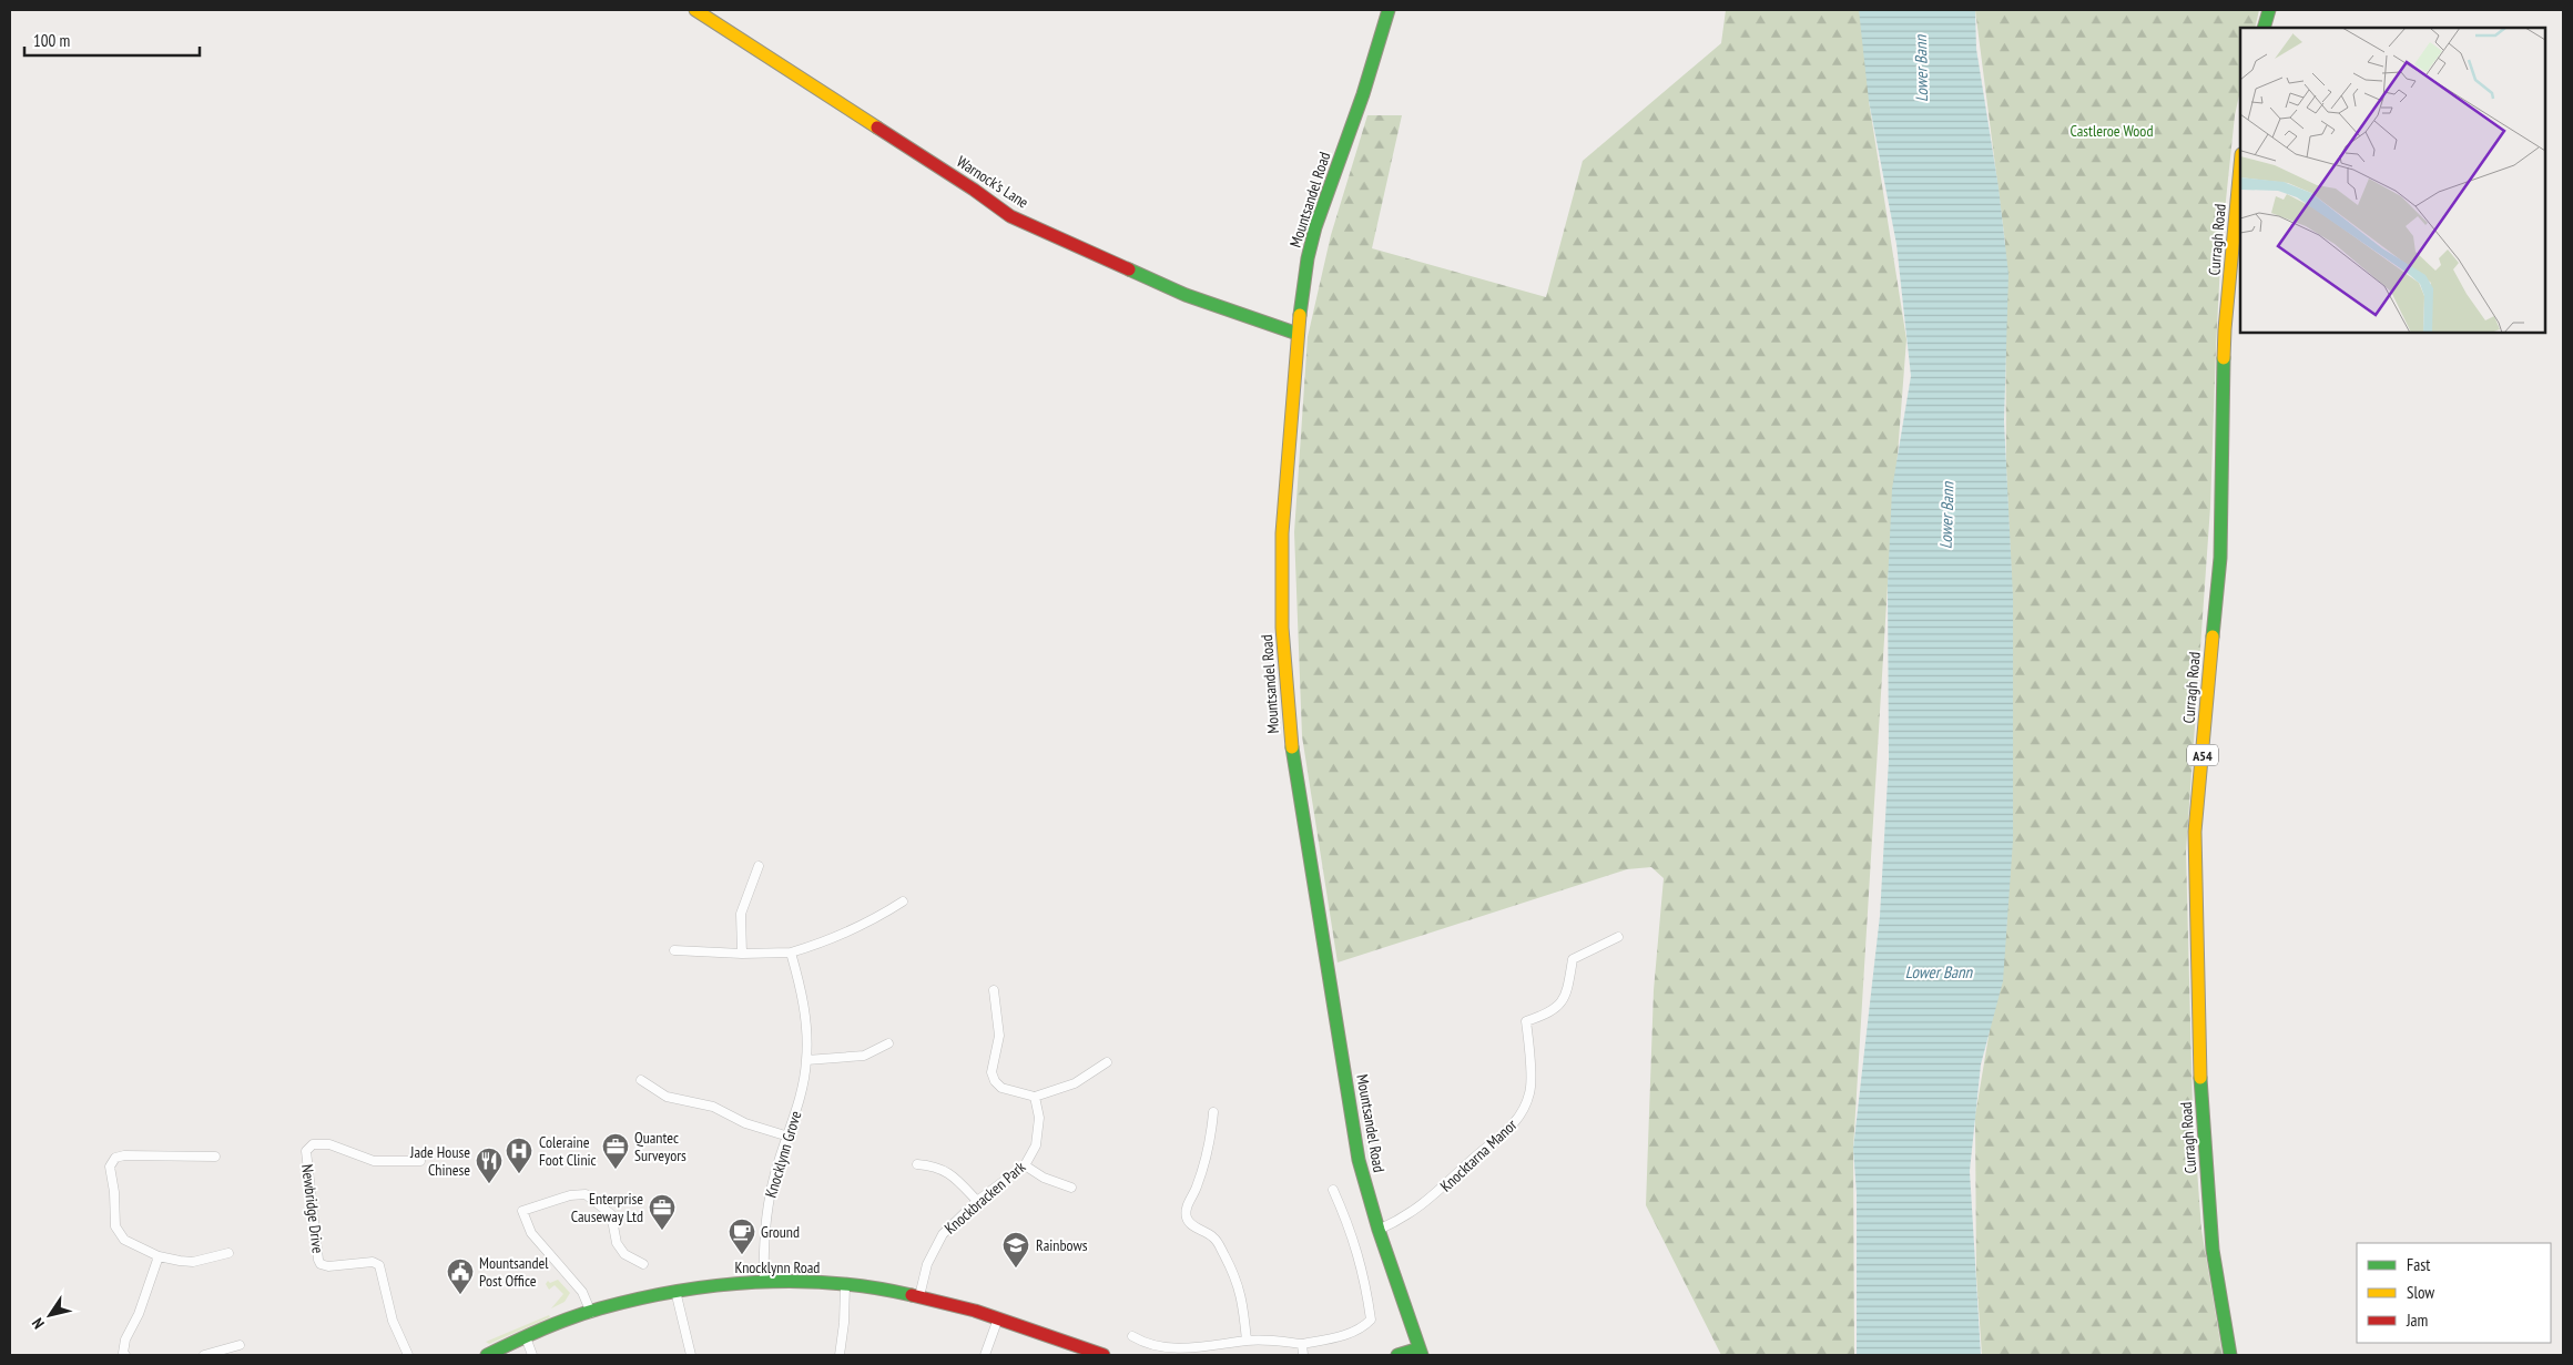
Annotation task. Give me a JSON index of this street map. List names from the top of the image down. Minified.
{"streets":{"street":["Warnock's Lane","Mountsandel Road","Curragh Road","A54","Knocklynn Grove","Knocktarna Manor","Knockbracken Park","Newbridge Drive","Knocklynn Road"]},"crossings":[["Warnock's Lane","Mountsandel Road"],["Mountsandel Road","Knocktarna Manor"],["Knocklynn Grove","Knocklynn Road"],["Knockbracken Park","Knocklynn Road"]],"water":["Lower Bann"],"parks":["Castleroe Wood"],"places":{"office":["Quantec Surveyors","Enterprise Causeway Ltd"],"hospital":["Coleraine Foot Clinic"],"restaurant":["Jade House Chinese"],"cafe":["Ground"],"school or university":["Rainbows"],"public building":["Mountsandel Post Office"]},"legend":["Fast","Slow","Jam"],"scale_bar":"100 m","north":"bottom left"}
